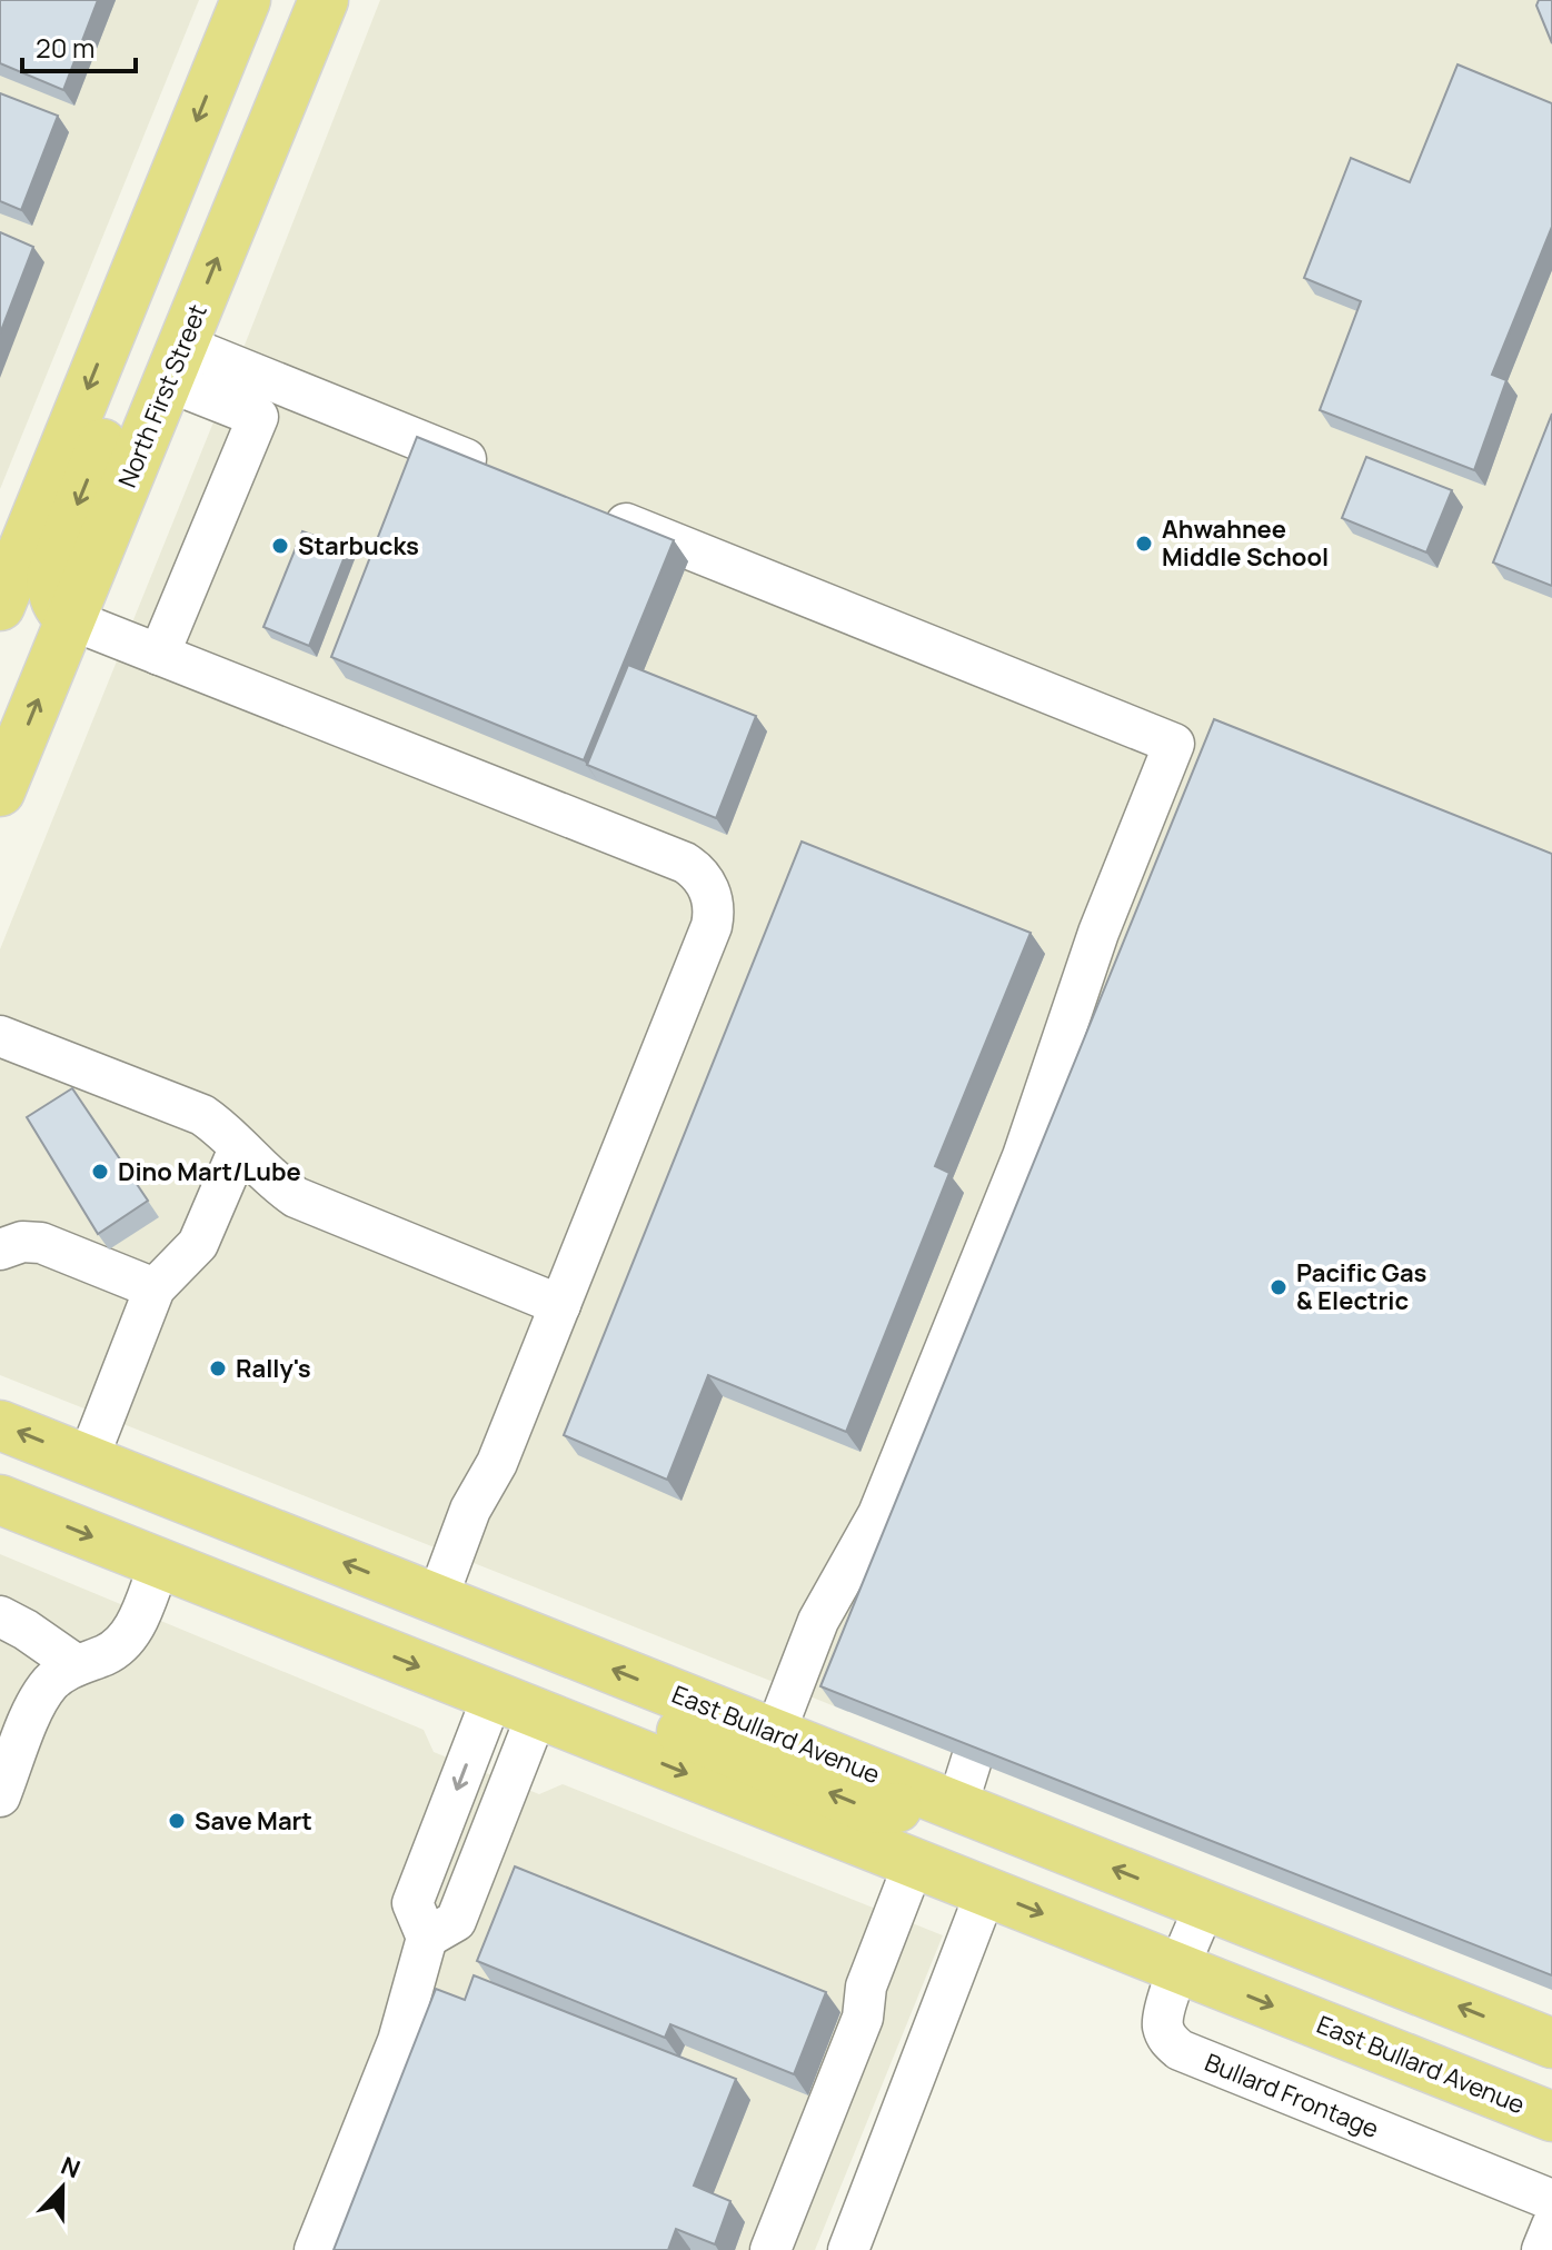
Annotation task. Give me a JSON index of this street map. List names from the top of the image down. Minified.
{"streets":{"main road":["North First Street","East Bullard Avenue"],"street":["Bullard Frontage"]},"crossings":[["East Bullard Avenue","Bullard Frontage"]],"places":["Ahwahnee Middle School","Starbucks","Dino Mart/Lube","Pacific Gas & Electric","Rally's","Save Mart"],"scale_bar":"20 m","north":"top"}
